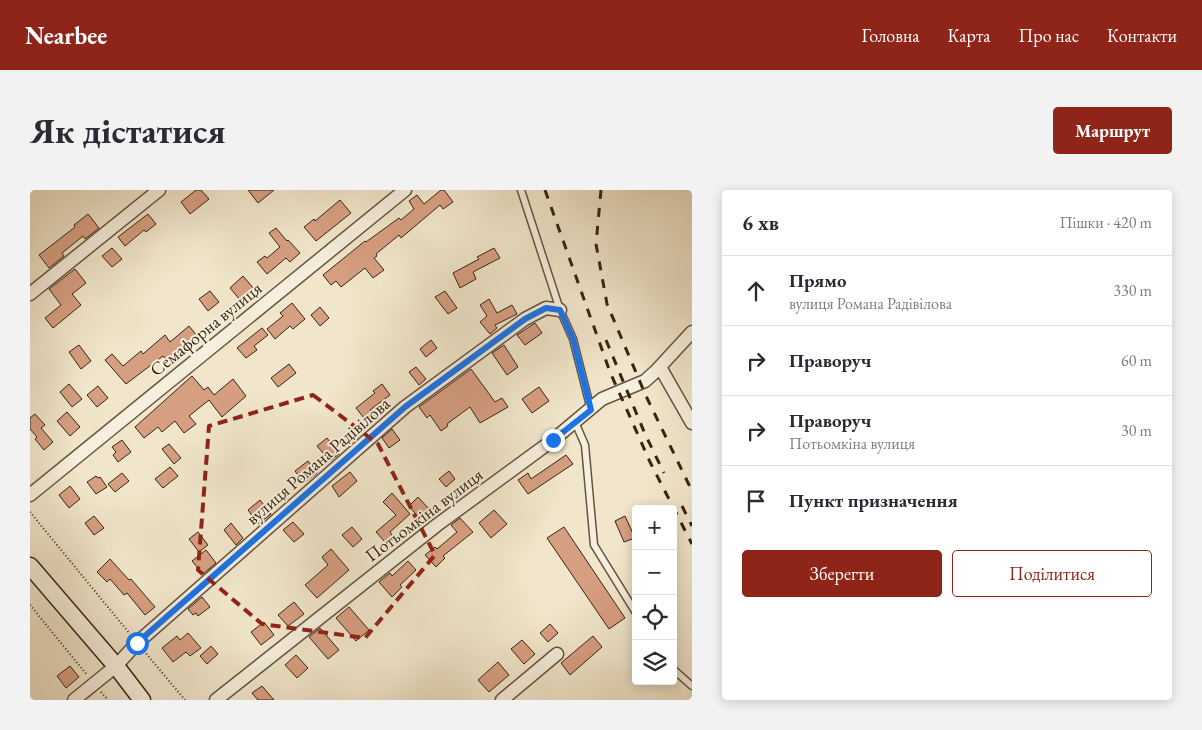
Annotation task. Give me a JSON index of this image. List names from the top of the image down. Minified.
{"streets":{"street":["Семафорна вулиця","вулиця Романа Радівілова","Потьомкіна вулиця"]},"page":{"header":"Nearbee","nav":["Головна","Карта","Про нас","Контакти"],"buttons":["Маршрут",["Зберегти","Поділитися"]],"title":"Як дістатися","heading":["6 хв","Пішки · 420 m"],"list":[["Прямо","вулиця Романа Радівілова","330 m"],["Праворуч","60 m"],["Праворуч","Потьомкіна вулиця","30 m"],"Пункт призначення"],"map_buttons":["+","−"]}}
